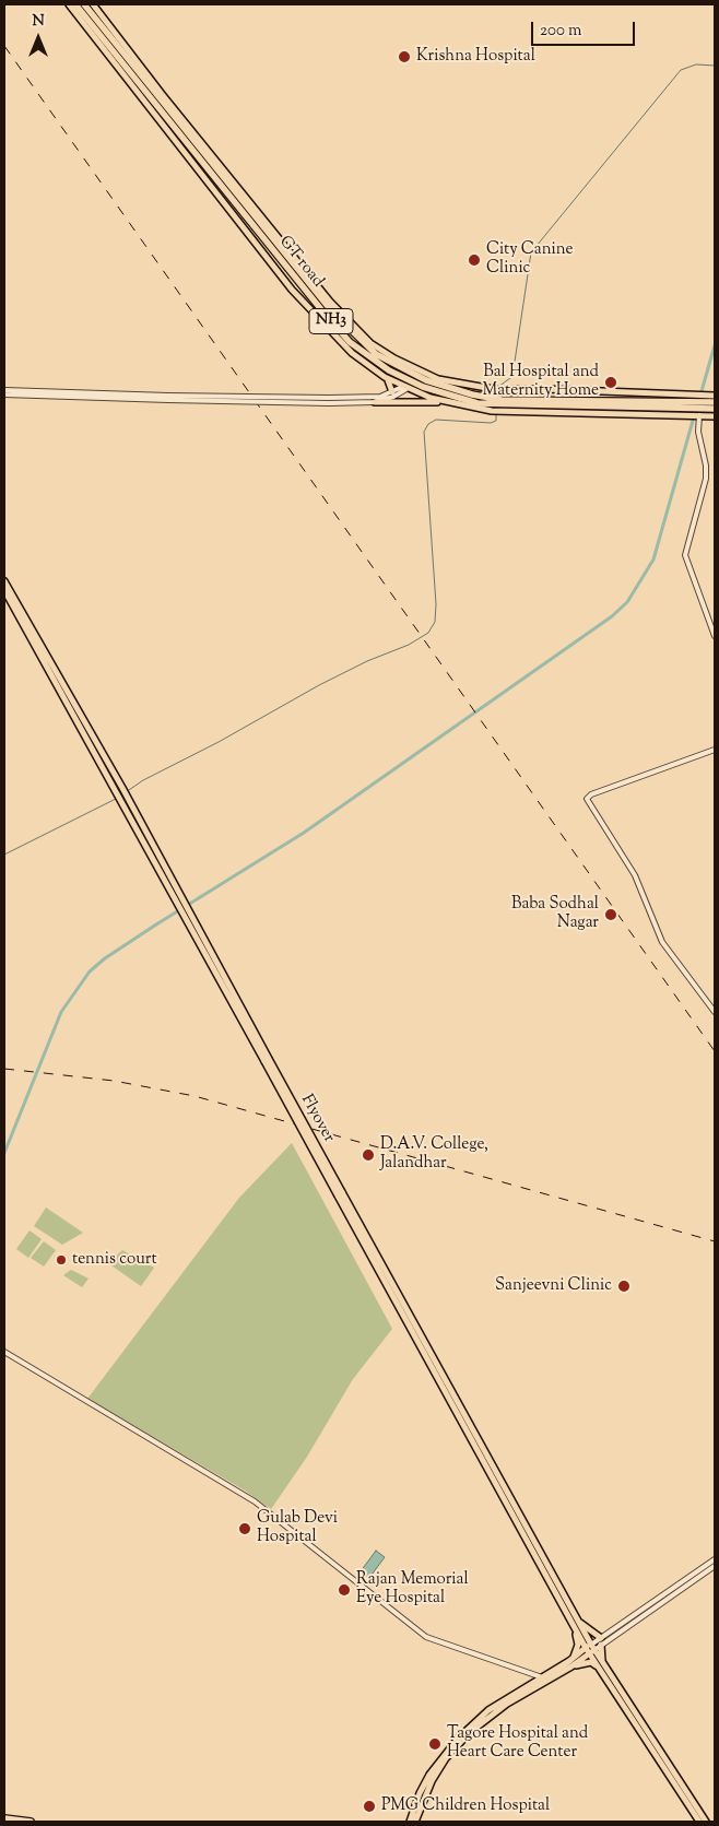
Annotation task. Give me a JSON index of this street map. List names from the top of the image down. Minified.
{"streets":{"highway":["GT road","NH3"],"main road":["Flyover"]},"places":["Krishna Hospital","City Canine Clinic","Bal Hospital and Maternity Home","Baba Sodhal Nagar","D.A.V. College, Jalandhar","tennis court","Sanjeevni Clinic","Gulab Devi Hospital","Rajan Memorial Eye Hospital","Tagore Hospital and Heart Care Center","PMG Children Hospital"],"scale_bar":"200 m","north":"top"}
